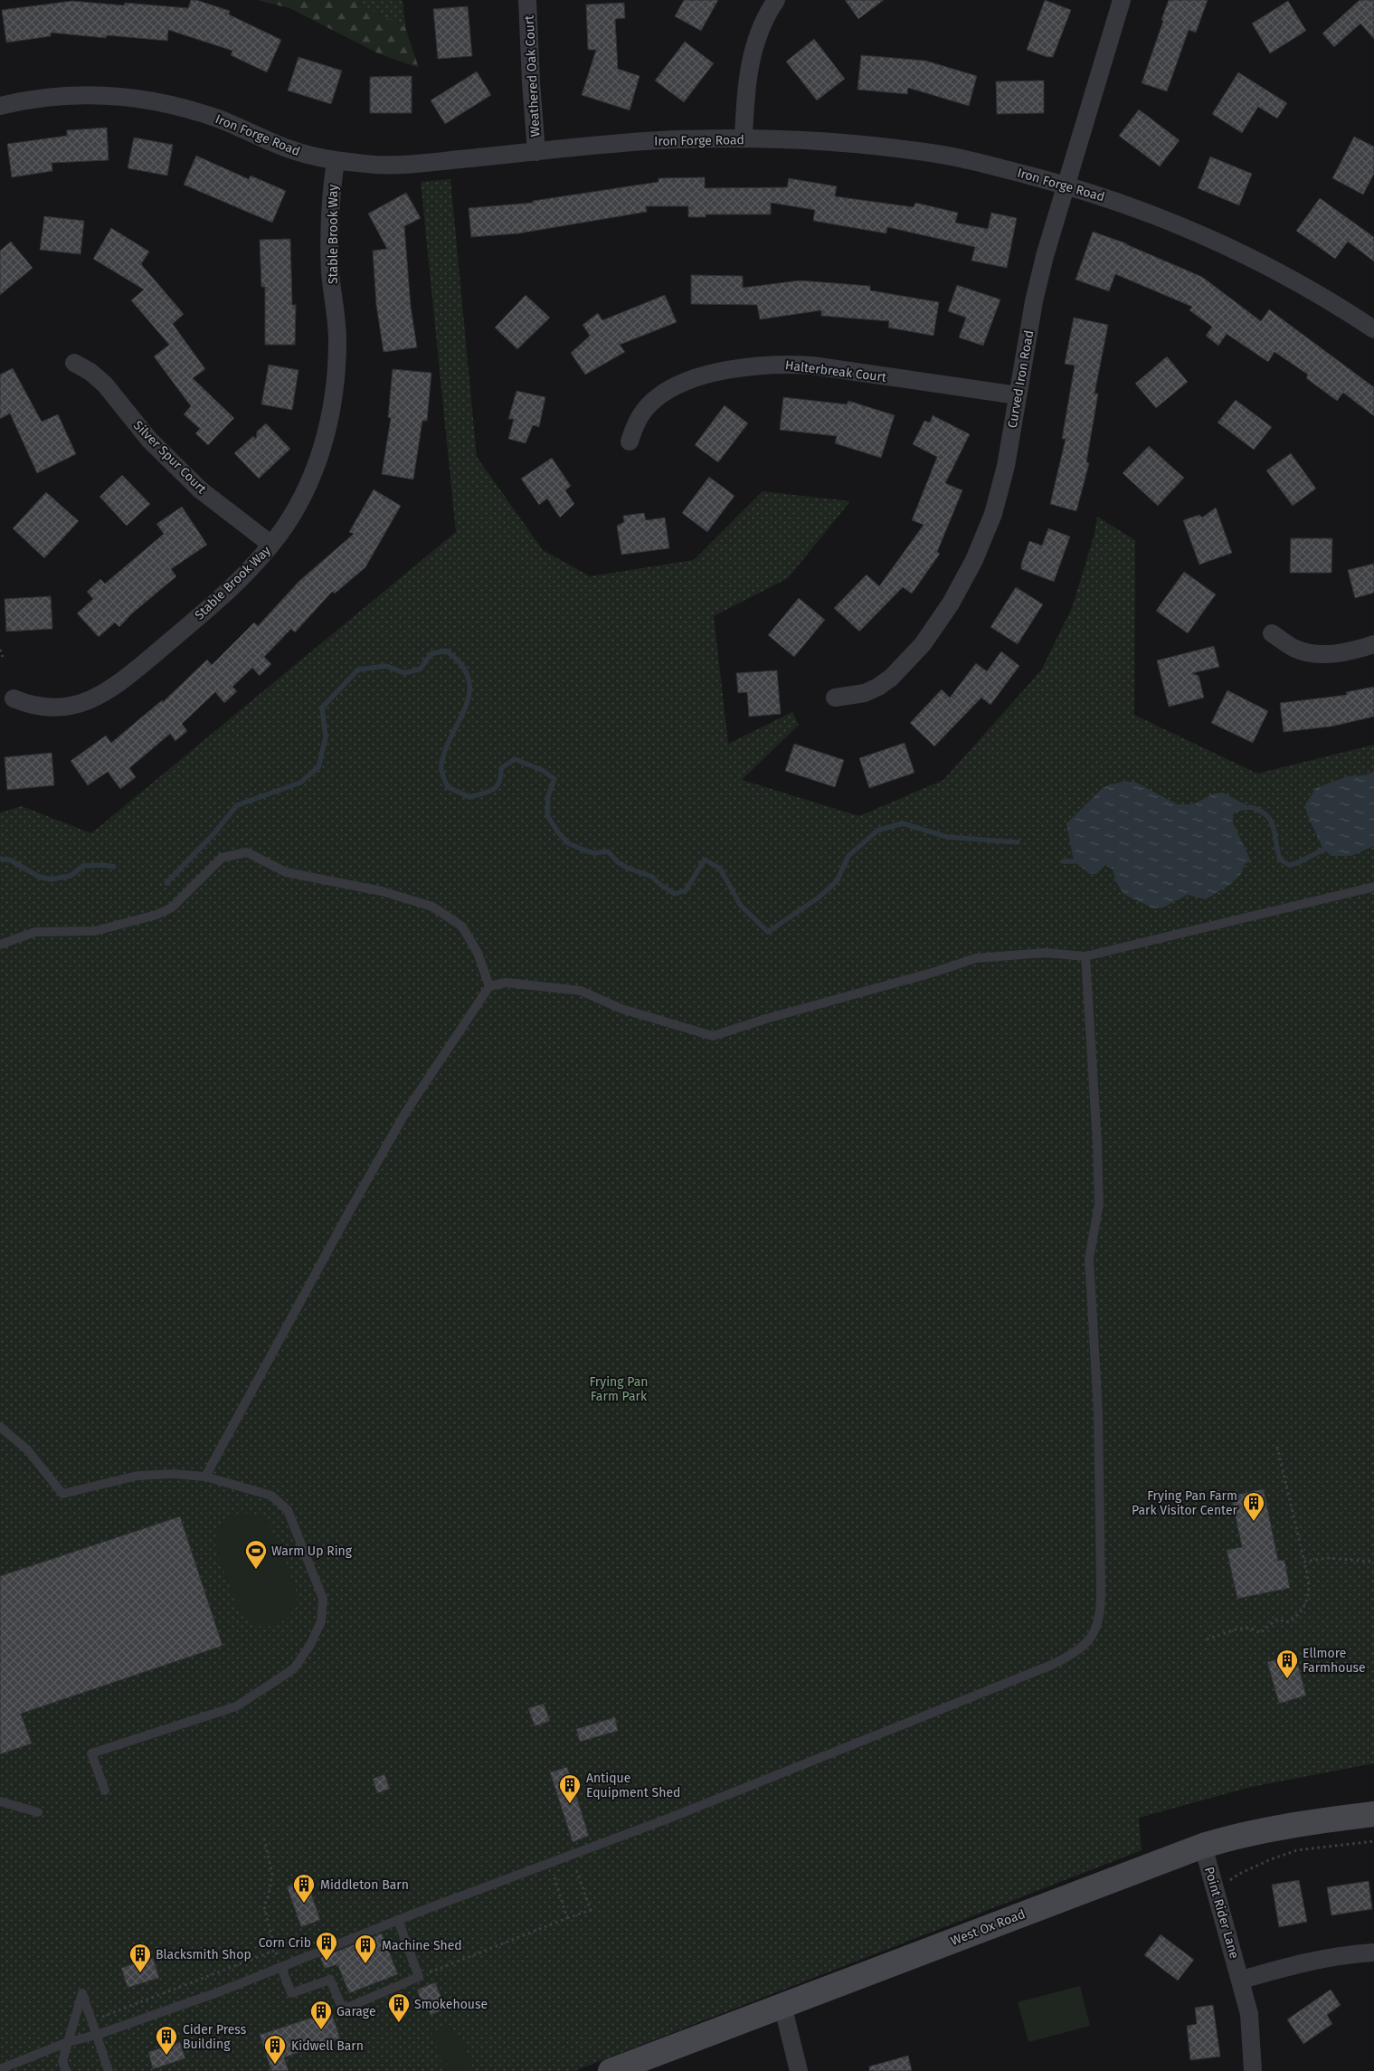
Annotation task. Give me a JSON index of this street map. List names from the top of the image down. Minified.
{"streets":{"main road":["West Ox Road"],"street":["Weathered Oak Court","Iron Forge Road","Stable Brook Way","Halterbreak Court","Curved Iron Road","Silver Spur Court","Point Rider Lane"]},"crossings":[["Weathered Oak Court","Iron Forge Road"],["Iron Forge Road","Stable Brook Way"],["Iron Forge Road","Curved Iron Road"],["Stable Brook Way","Silver Spur Court"],["Halterbreak Court","Curved Iron Road"],["Point Rider Lane","West Ox Road"]],"parks":["Frying Pan Farm Park"],"places":{"building":["Frying Pan Farm Park Visitor Center","Ellmore Farmhouse","Antique Equipment Shed","Middleton Barn","Corn Crib","Machine Shed","Blacksmith Shop","Smokehouse","Garage","Cider Press Building","Kidwell Barn"],"sports":["Warm Up Ring"]}}
